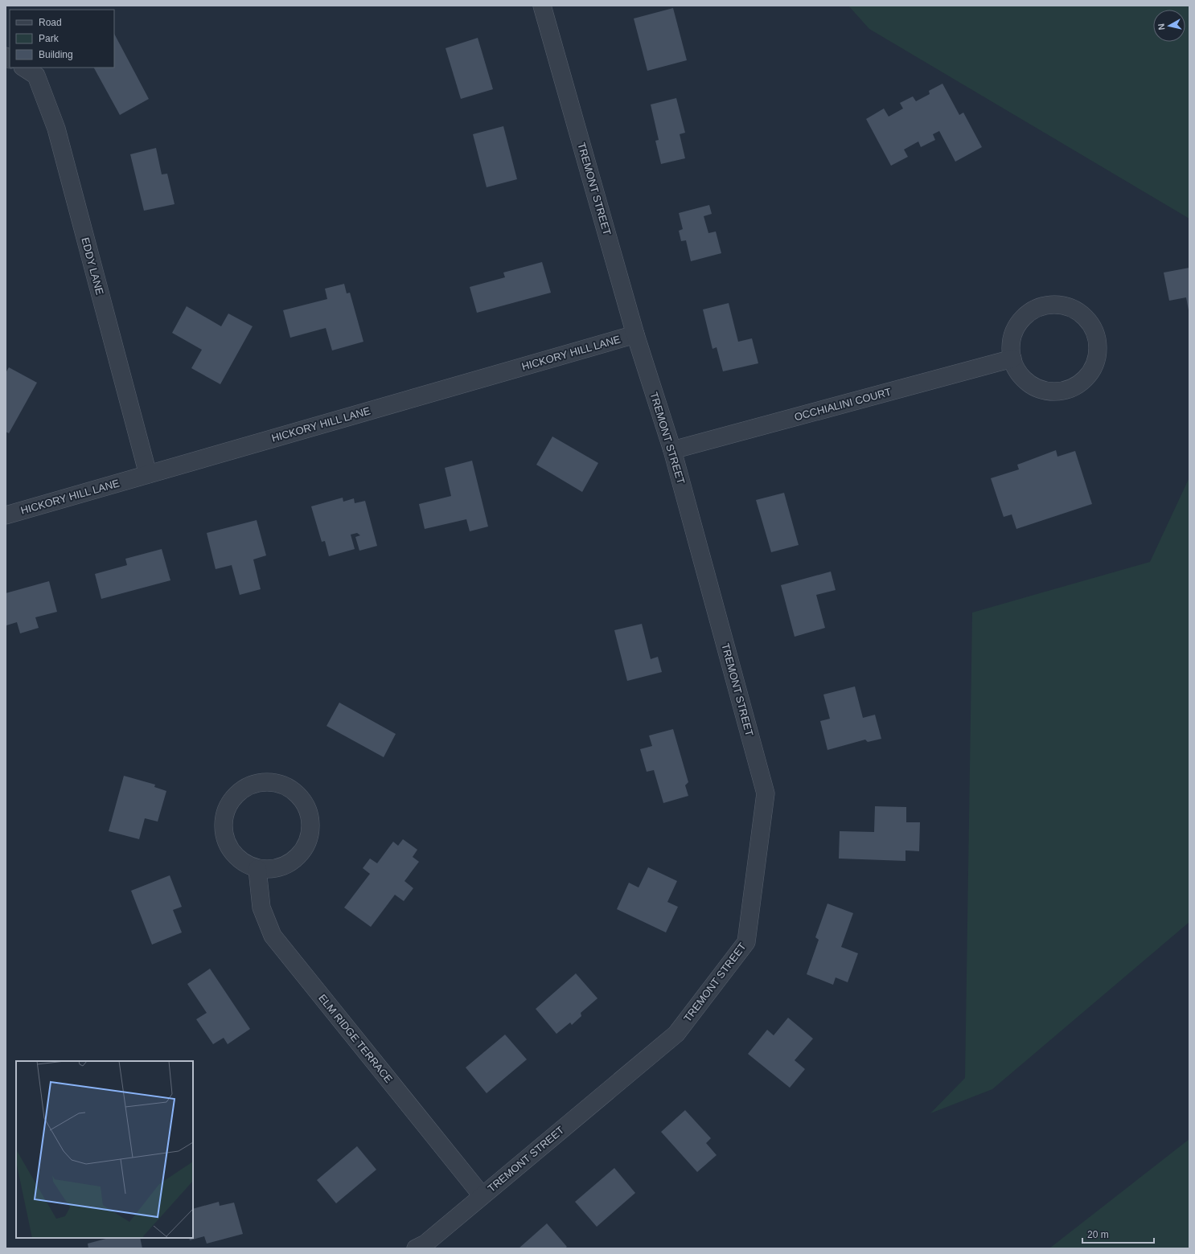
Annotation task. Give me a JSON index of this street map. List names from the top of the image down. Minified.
{"streets":{"street":["TREMONT STREET","EDDY LANE","HICKORY HILL LANE","OCCHIALINI COURT","ELM RIDGE TERRACE"]},"crossings":[["TREMONT STREET","HICKORY HILL LANE"],["TREMONT STREET","OCCHIALINI COURT"],["TREMONT STREET","ELM RIDGE TERRACE"],["EDDY LANE","HICKORY HILL LANE"]],"legend":["Road","Park","Building"],"scale_bar":"20 m","north":"left"}
